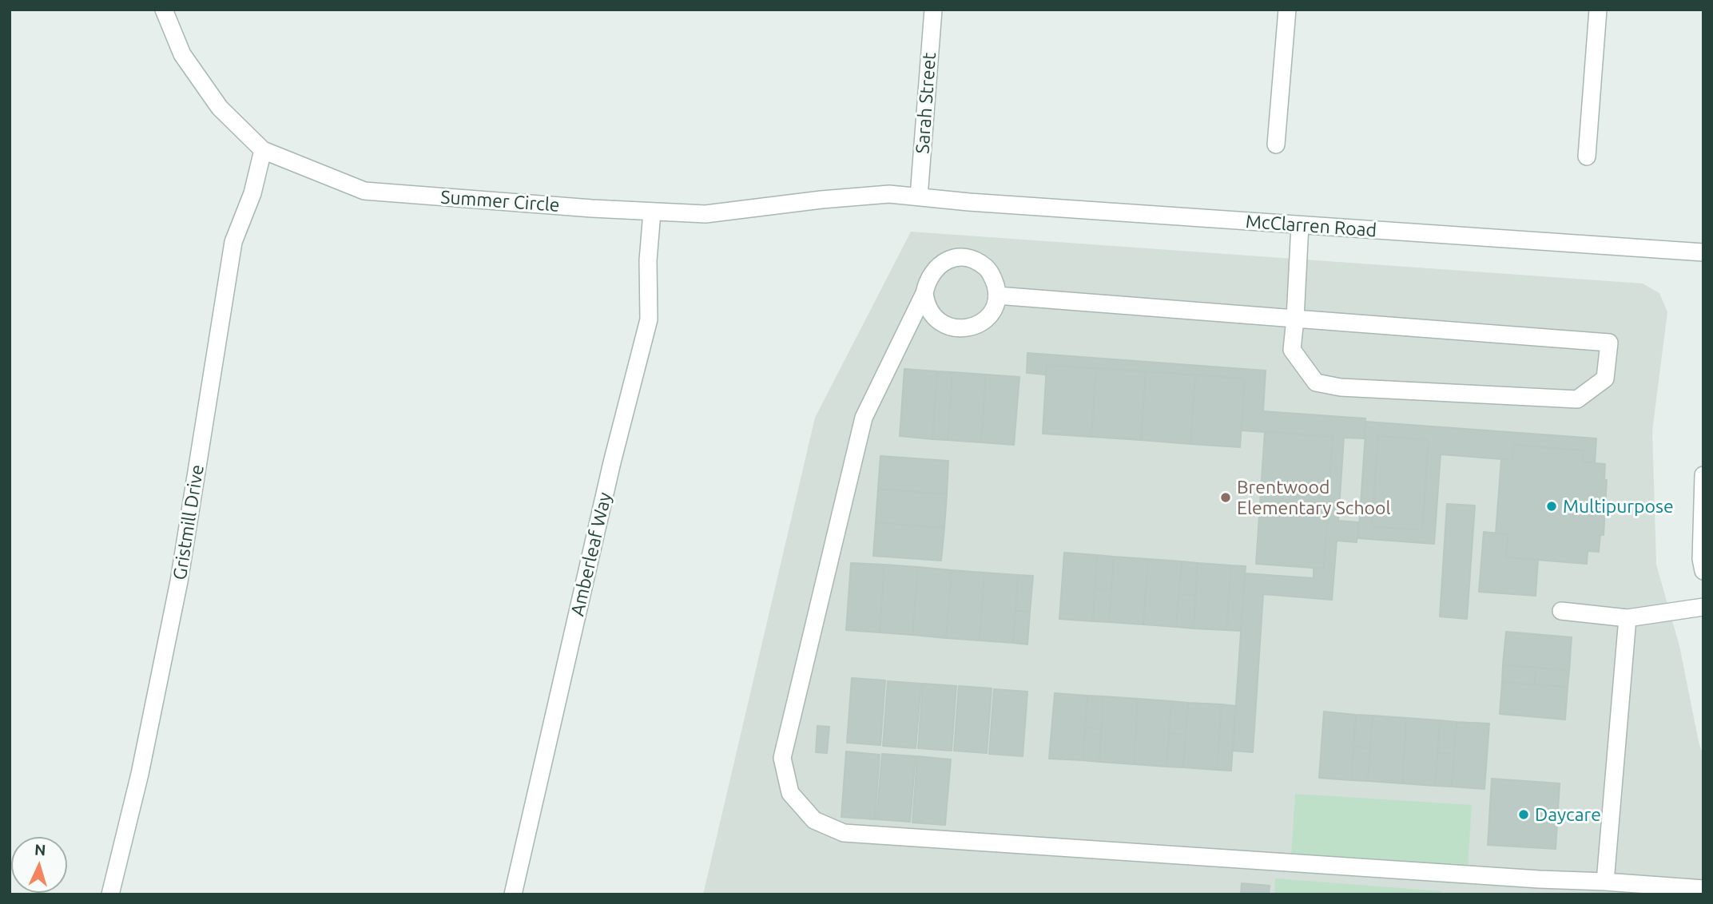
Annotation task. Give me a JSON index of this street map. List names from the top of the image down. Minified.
{"streets":{"street":["Sarah Street","Summer Circle","McClarren Road","Gristmill Drive","Amberleaf Way"]},"crossings":[["Sarah Street","Summer Circle"],["Sarah Street","McClarren Road"],["Summer Circle","McClarren Road"],["Summer Circle","Gristmill Drive"],["Summer Circle","Amberleaf Way"]],"places":["Brentwood Elementary School","Multipurpose","Daycare"],"north":"top"}
